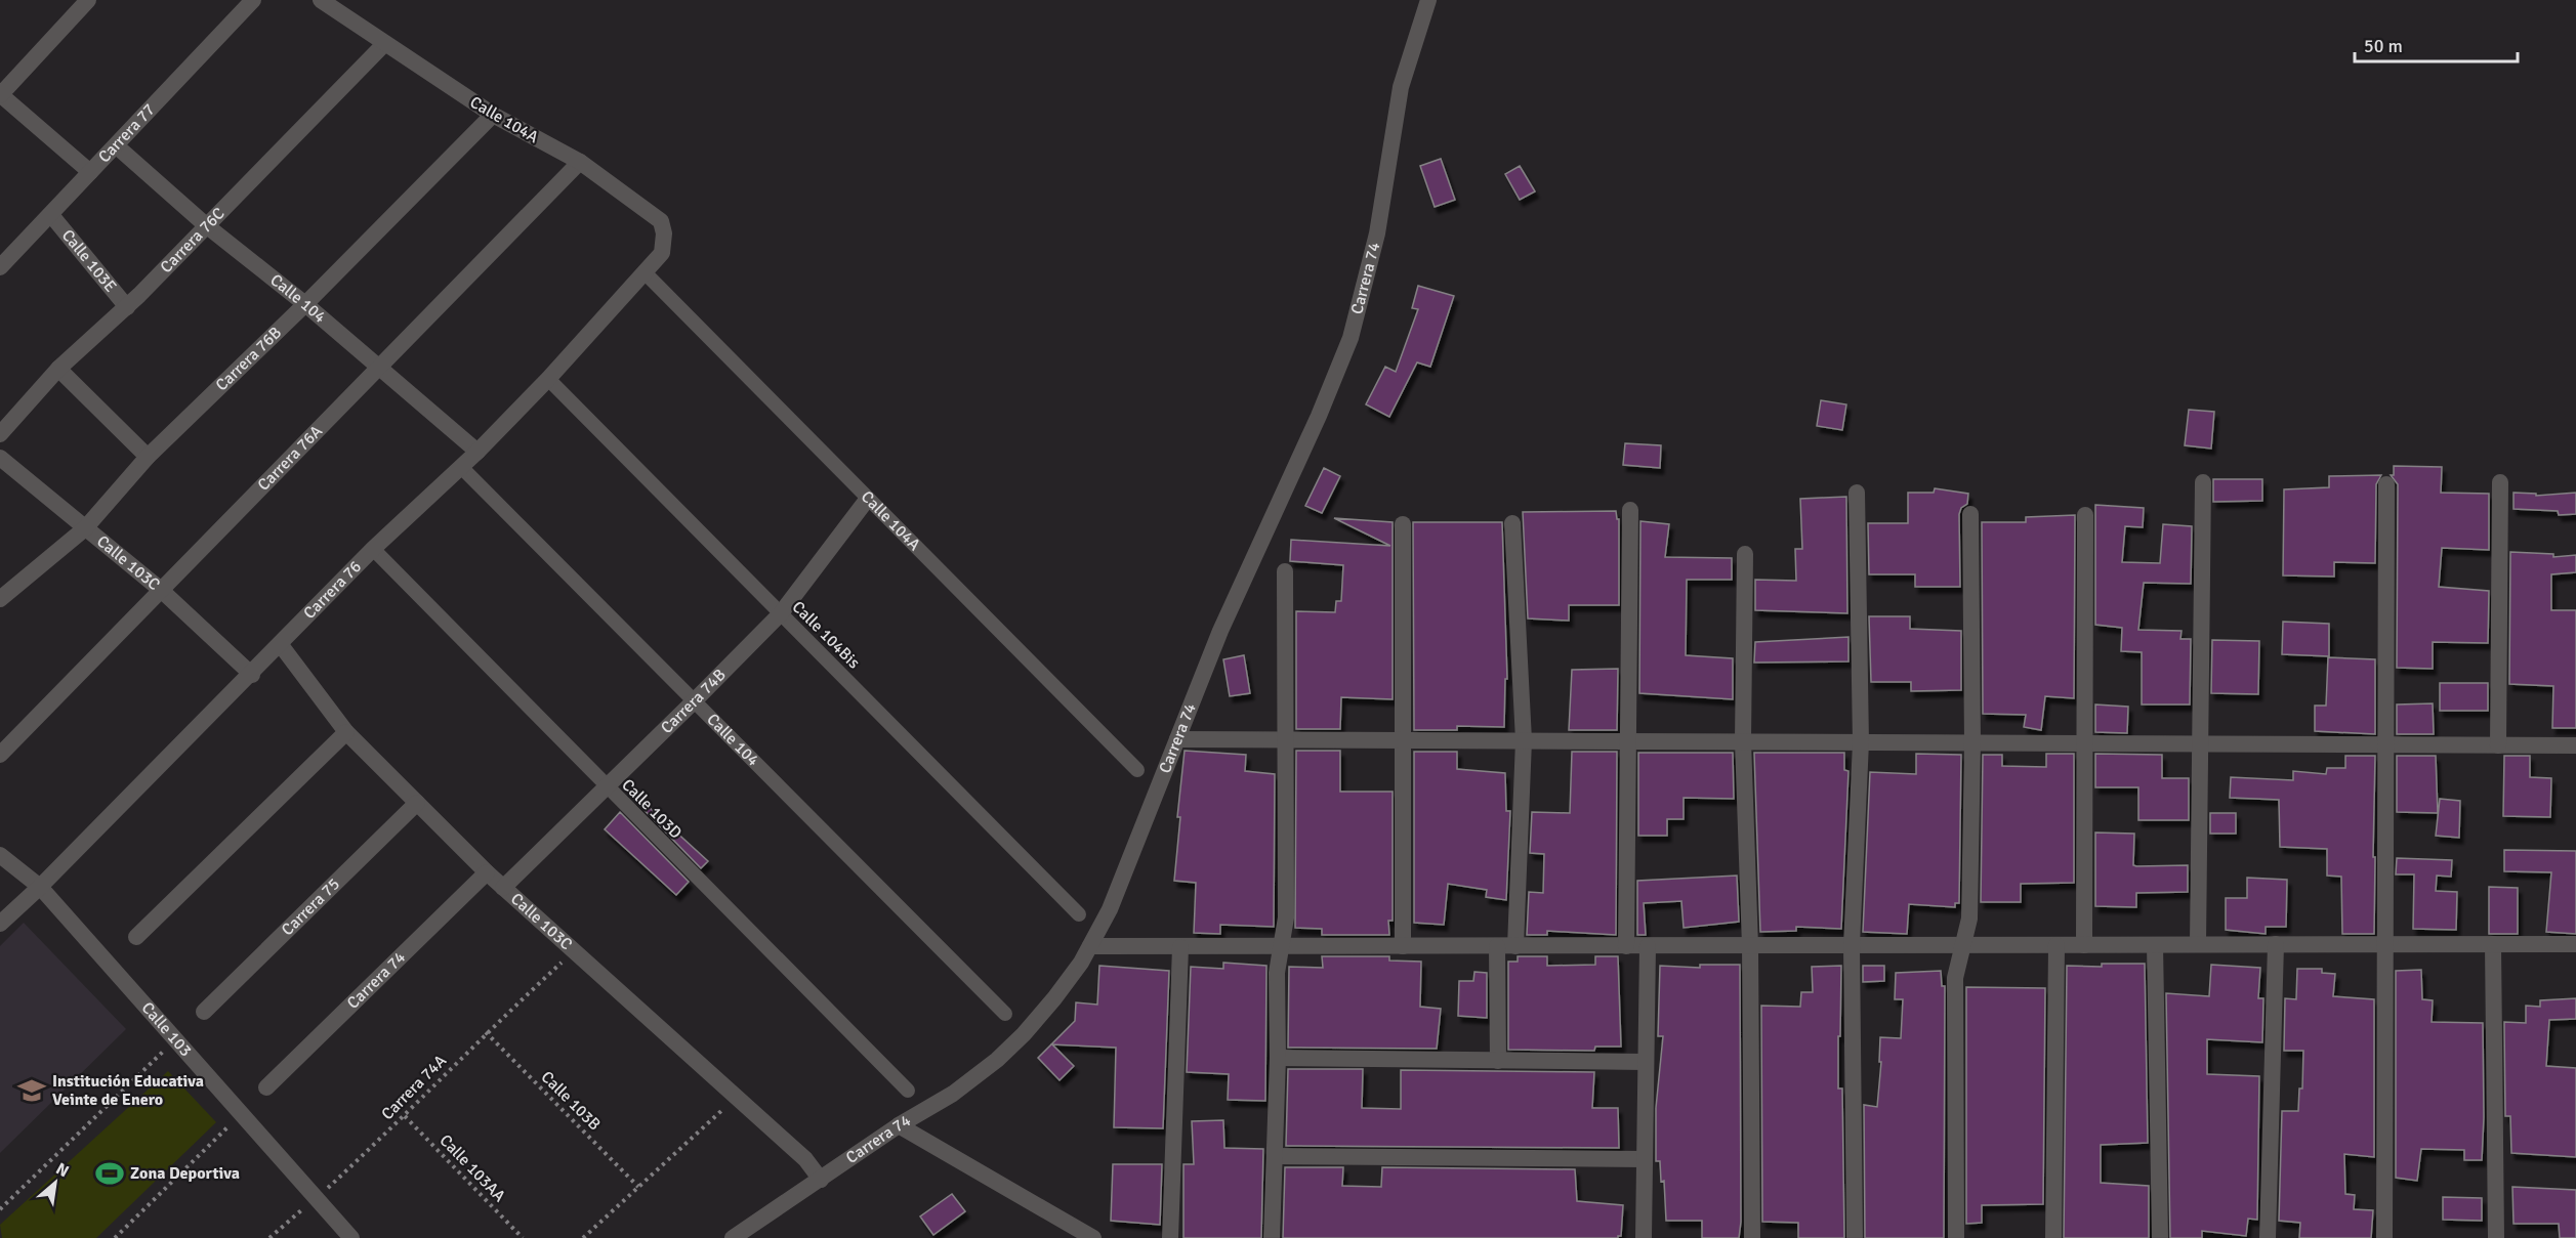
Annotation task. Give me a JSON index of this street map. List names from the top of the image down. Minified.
{"streets":{"street":["Calle 104A","Carrera 77","Carrera 76C","Calle 103E","Carrera 74","Calle 104","Carrera 76B","Carrera 76A","Calle 103C","Carrera 76","Calle 104Bis","Carrera 74B","Calle 103D","Carrera 75","Calle 103"],"path":["Carrera 74A","Calle 103B","Calle 103AA"]},"crossings":[["Calle 104A","Carrera 76C"],["Calle 104A","Carrera 76B"],["Calle 104A","Carrera 76A"],["Calle 104A","Carrera 76"],["Calle 104A","Carrera 74B"],["Carrera 77","Calle 103E"],["Carrera 77","Calle 104"],["Carrera 76C","Calle 103E"],["Carrera 76C","Calle 104"],["Carrera 74","Calle 103C"],["Calle 104","Carrera 76B"],["Calle 104","Carrera 76A"],["Calle 104","Carrera 76"],["Calle 104","Carrera 74B"],["Carrera 76B","Calle 103C"],["Carrera 76A","Calle 103C"],["Calle 103C","Carrera 76"],["Calle 103C","Carrera 74B"],["Calle 103C","Carrera 75"],["Calle 103C","Carrera 74A"],["Carrera 76","Calle 104Bis"],["Carrera 76","Calle 103D"],["Carrera 76","Calle 103"],["Calle 104Bis","Carrera 74B"],["Carrera 74B","Calle 103D"],["Calle 103","Carrera 74A"],["Carrera 74A","Calle 103B"],["Carrera 74A","Calle 103AA"]],"places":{"school or university":["Institución Educativa Veinte de Enero"],"sports":["Zona Deportiva"]},"scale_bar":"50 m","north":"top right"}
